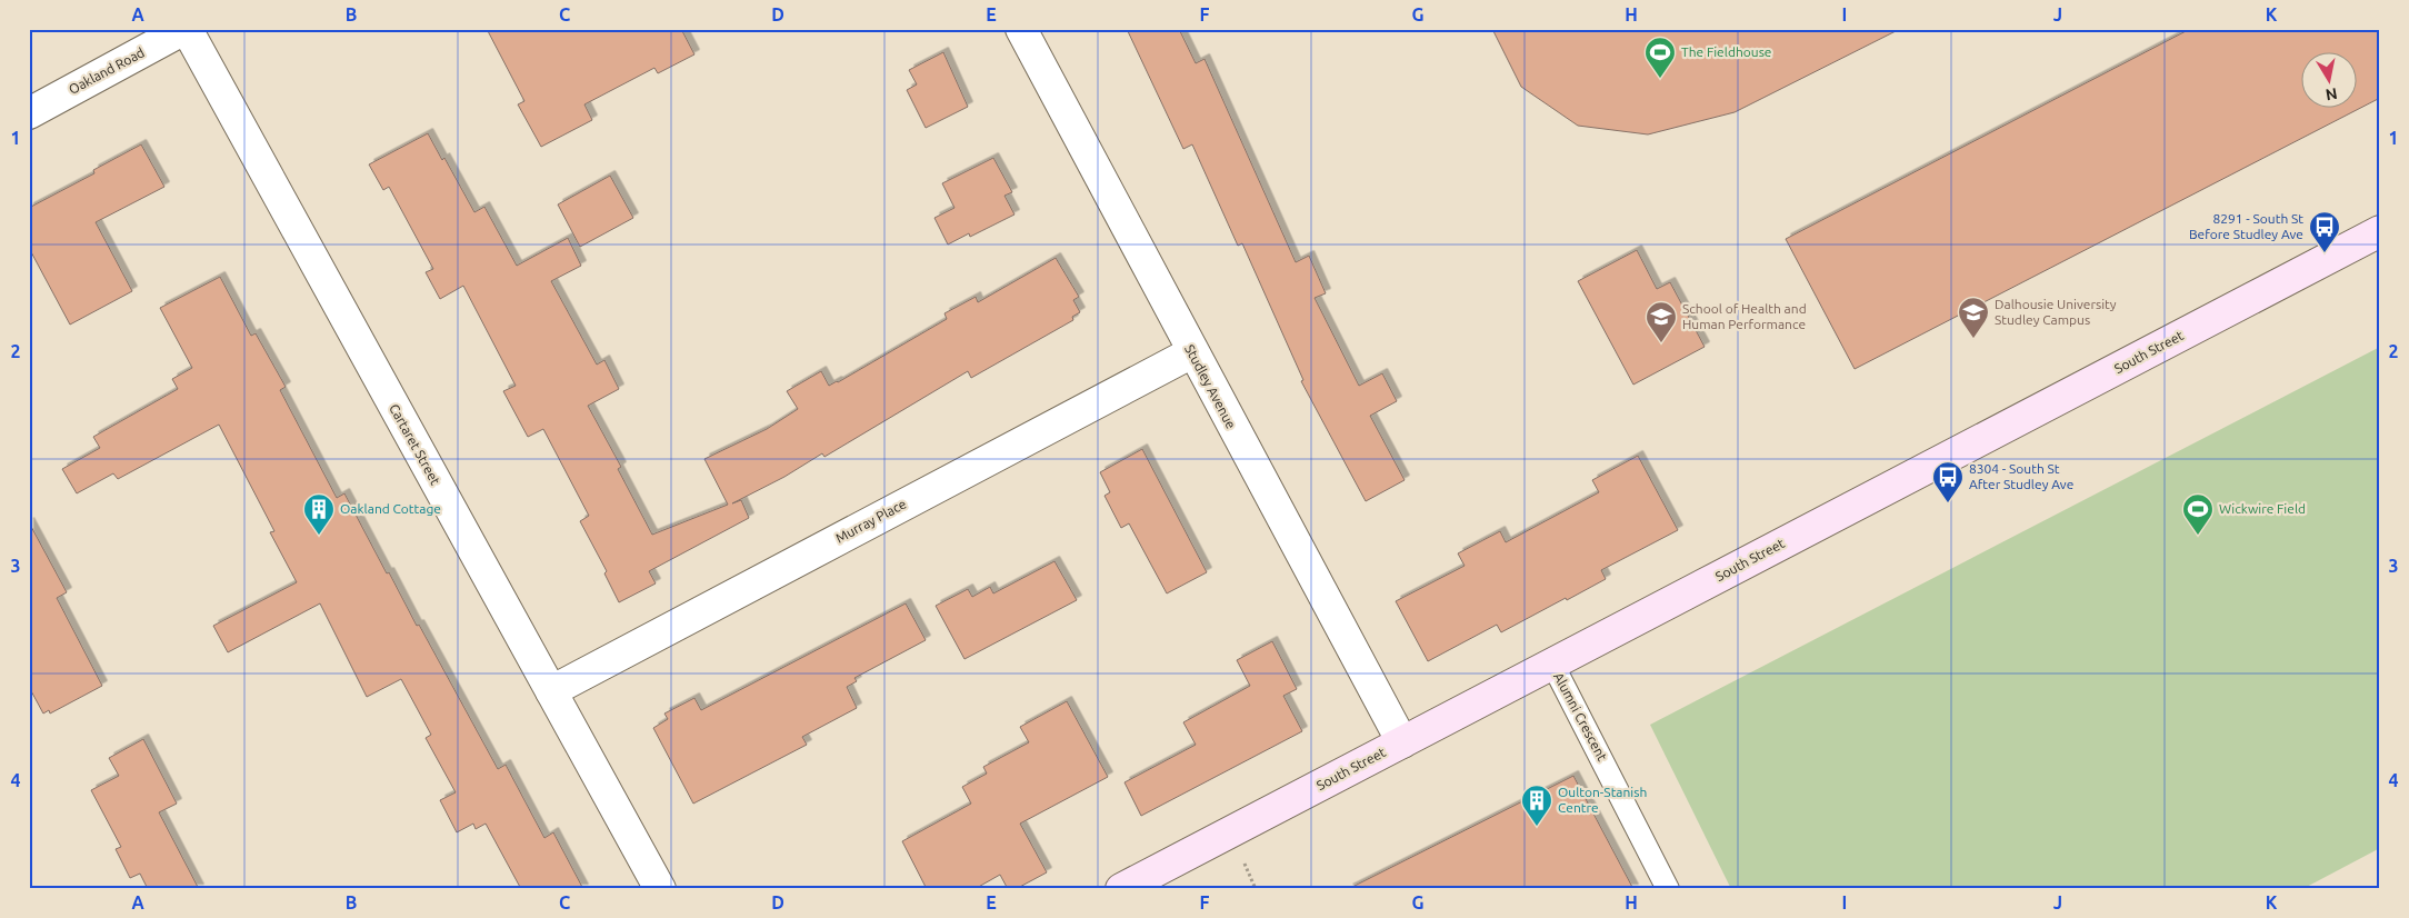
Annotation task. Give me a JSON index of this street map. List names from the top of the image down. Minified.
{"streets":{"main road":["South Street"],"street":["Oakland Road","Studley Avenue","Cartaret Street","Murray Place"],"lane":["Alumni Crescent"]},"crossings":[["Oakland Road","Cartaret Street"],["South Street","Studley Avenue"],["South Street","Alumni Crescent"],["Studley Avenue","Murray Place"],["Cartaret Street","Murray Place"]],"places":{"sports":["The Fieldhouse","Wickwire Field"],"bus stop":["8291 - South St Before Studley Ave","8304 - South St After Studley Ave"],"school or university":["Dalhousie University Studley Campus","School of Health and Human Performance"],"building":["Oakland Cottage","Oulton-Stanish Centre"]},"north":"bottom","grid":{"columns":["A","B","C","D","E","F","G","H","I","J","K"],"rows":["1","2","3","4"]}}
